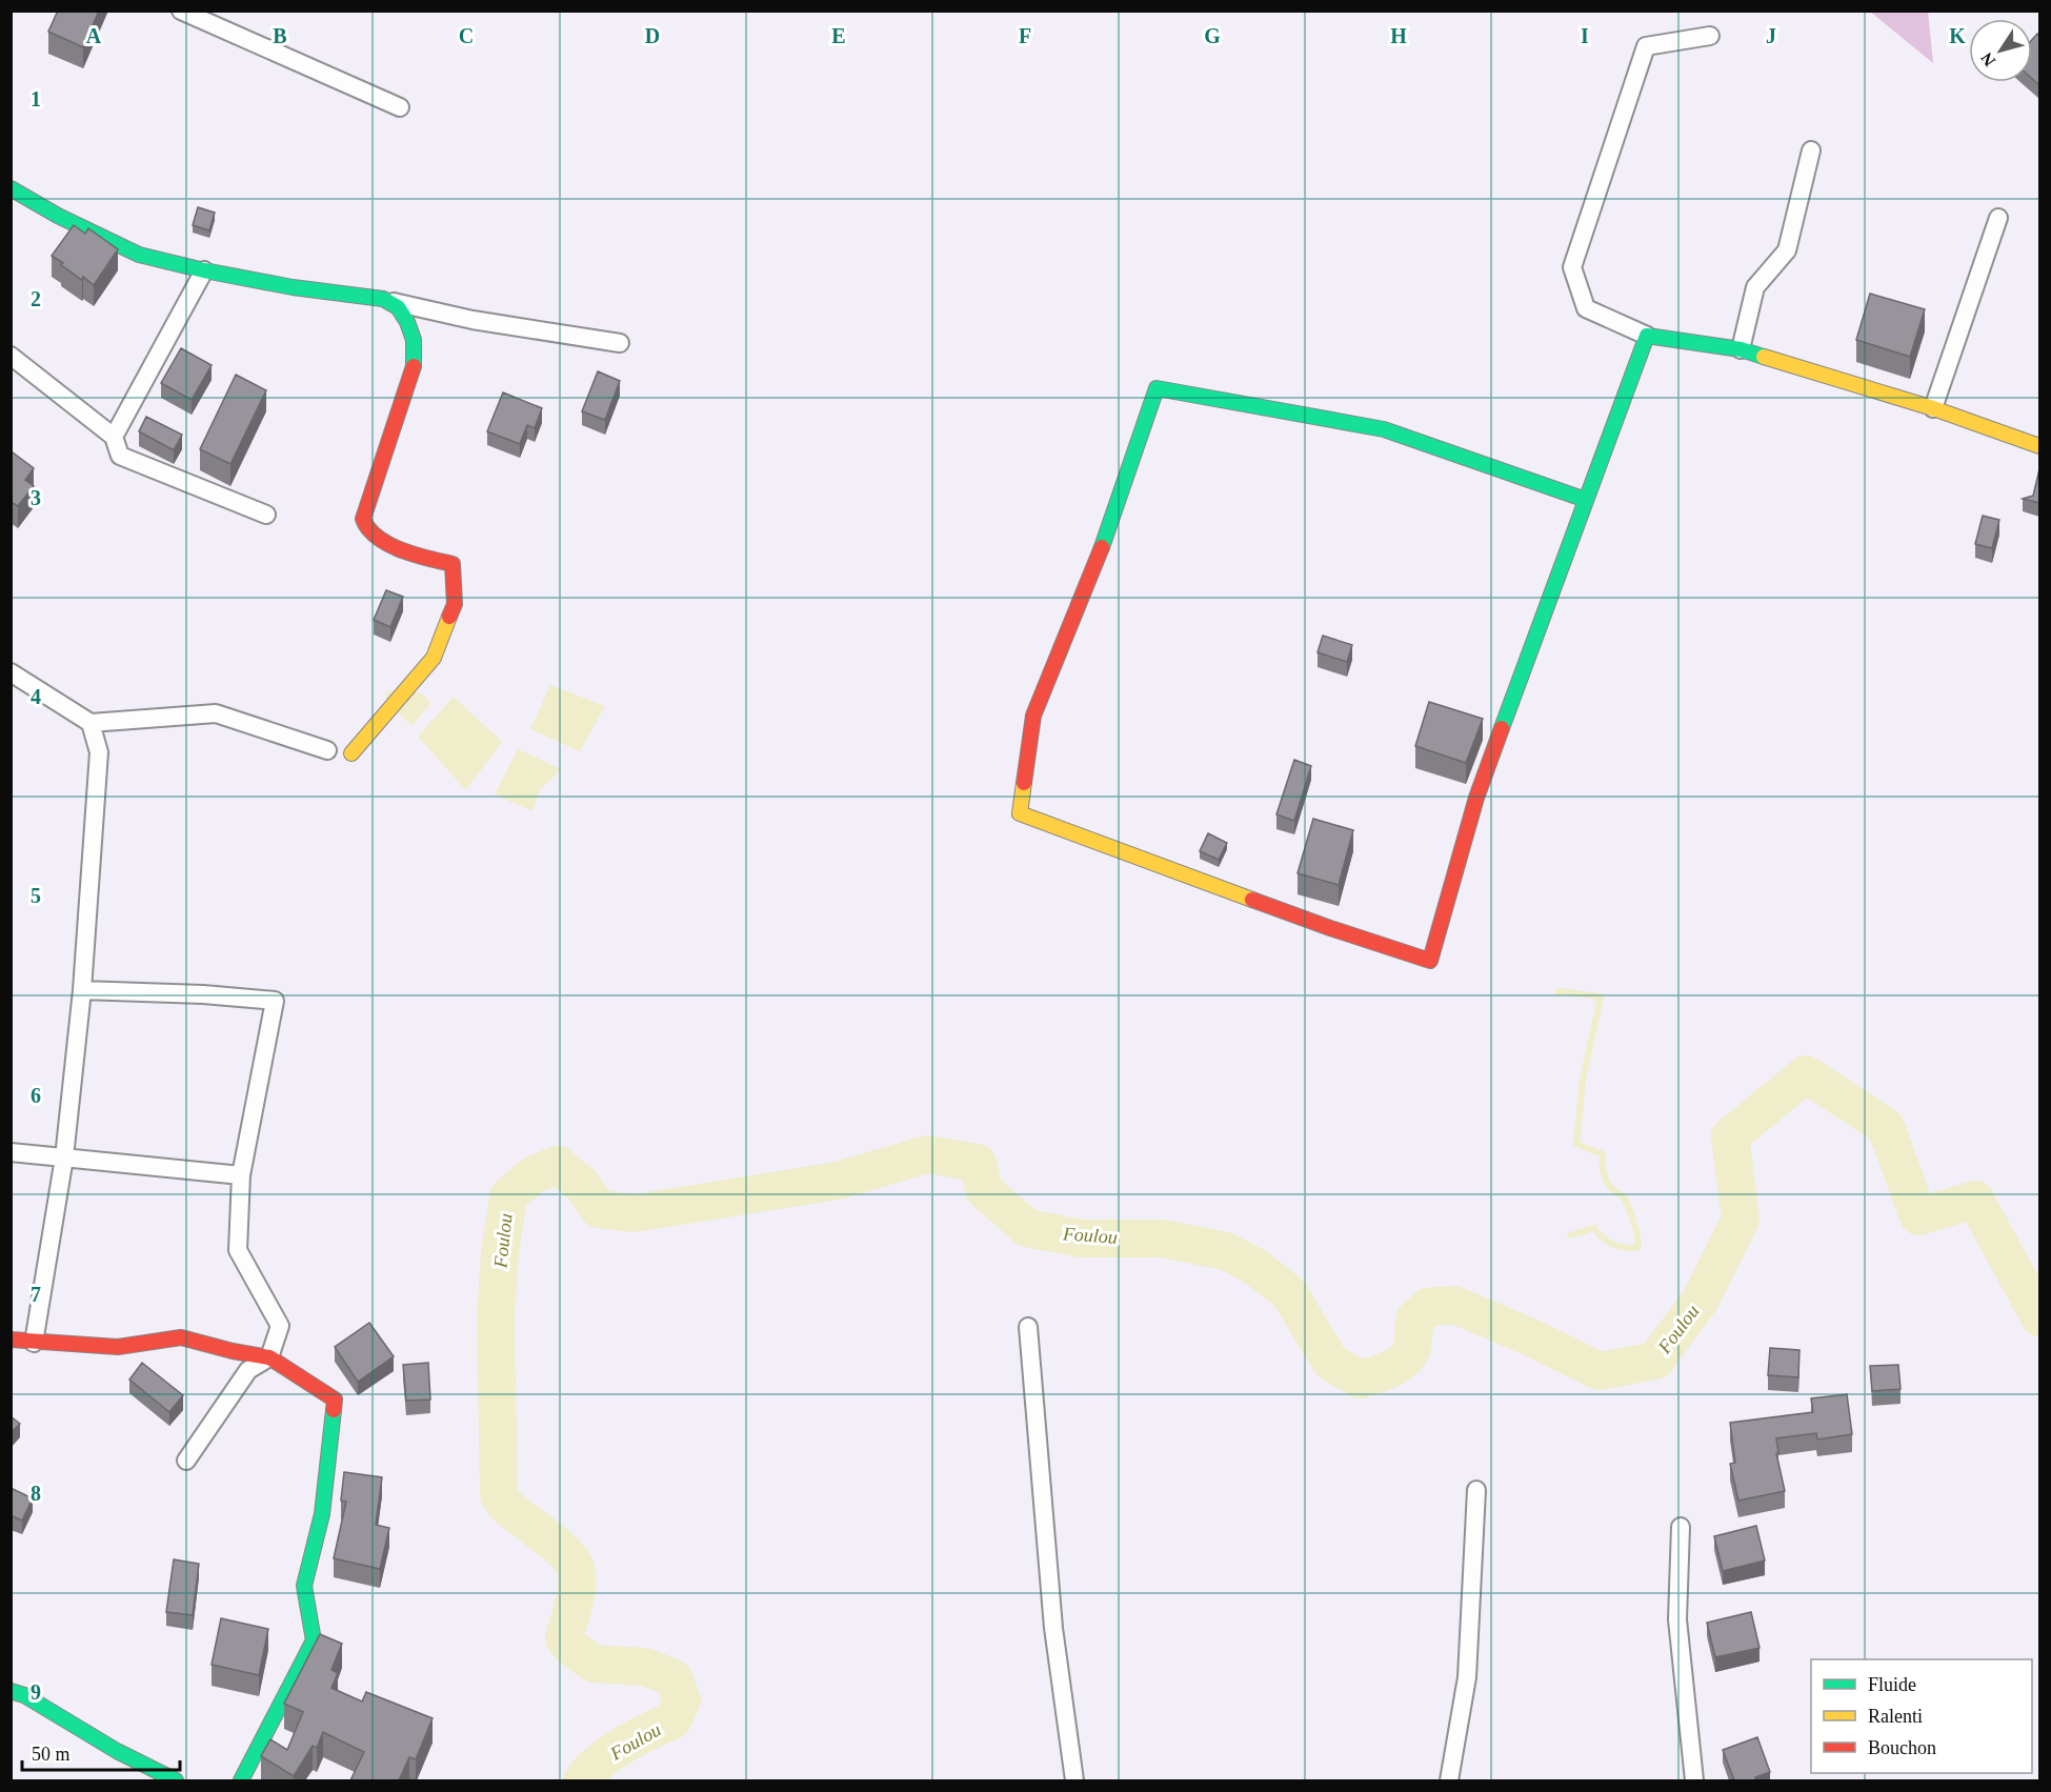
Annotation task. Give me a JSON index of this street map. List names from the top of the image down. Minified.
{"water":["Foulou"],"legend":["Fluide","Ralenti","Bouchon"],"scale_bar":"50 m","north":"bottom left","grid":{"columns":["A","B","C","D","E","F","G","H","I","J","K"],"rows":["1","2","3","4","5","6","7","8","9"]}}
